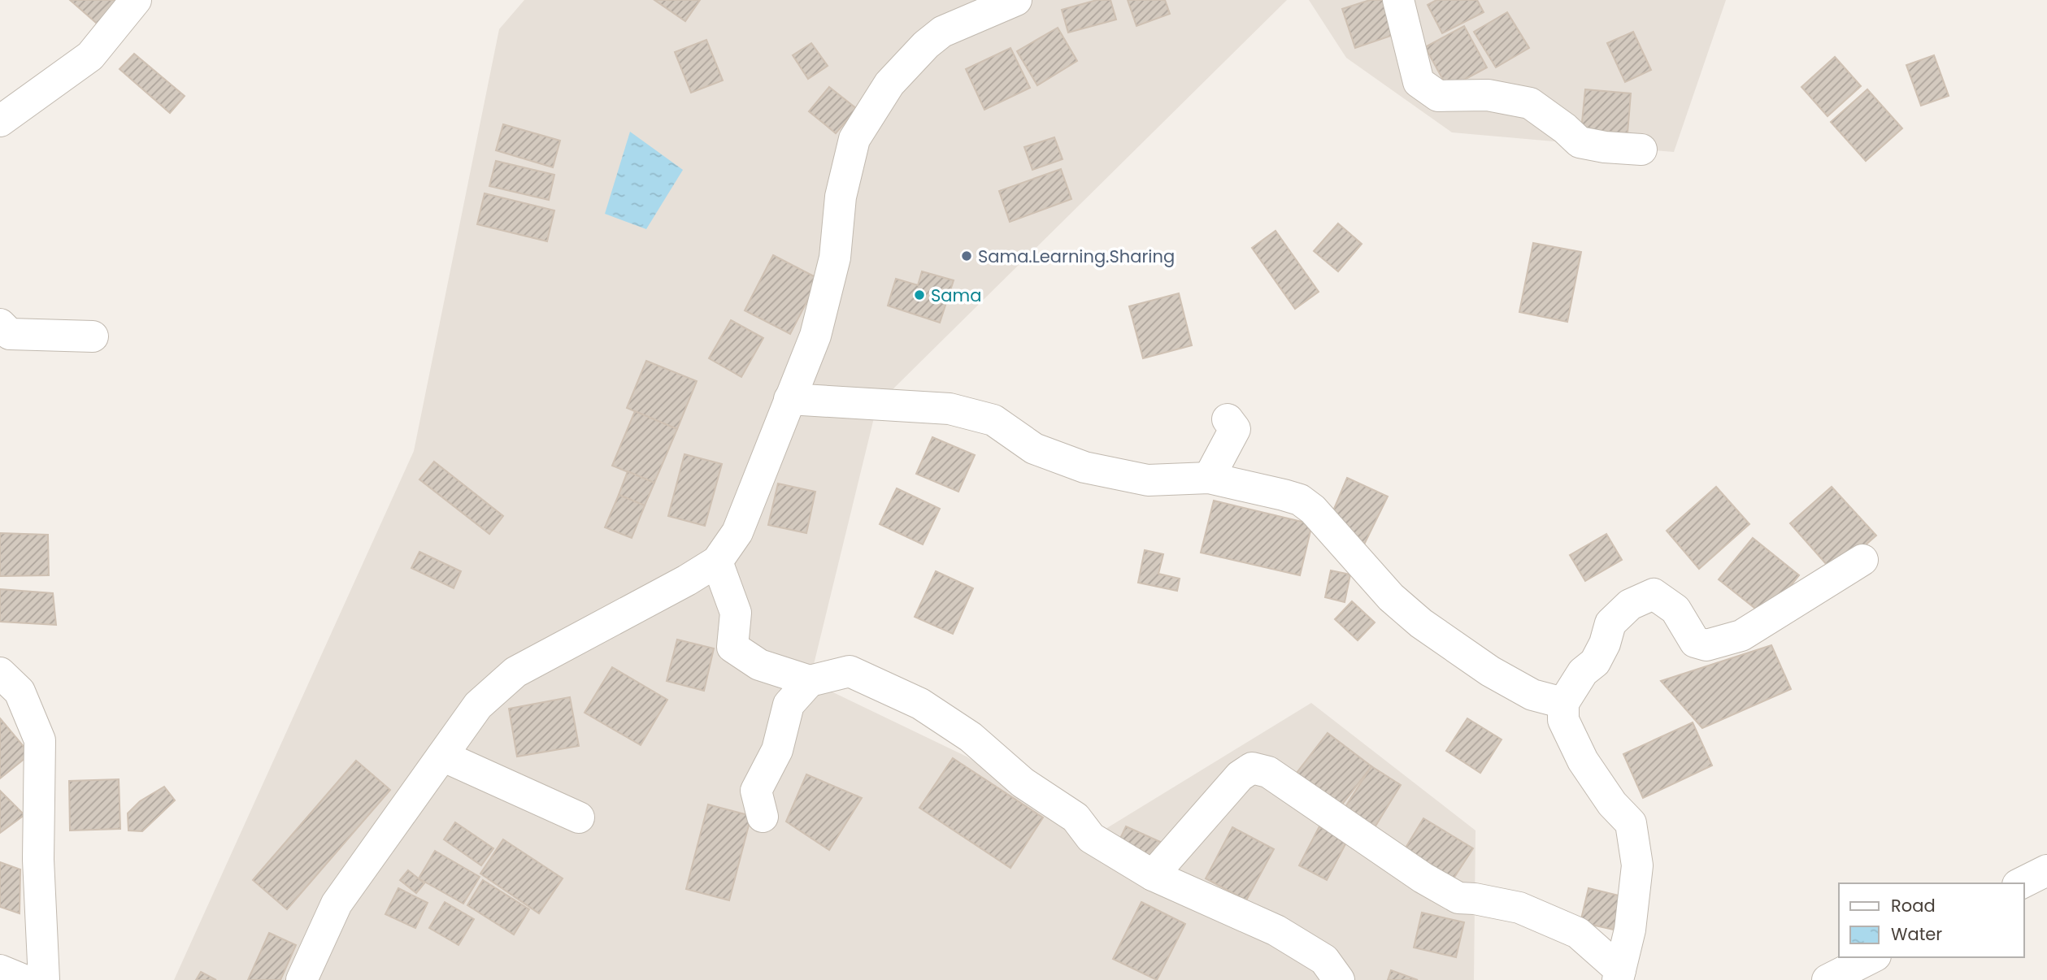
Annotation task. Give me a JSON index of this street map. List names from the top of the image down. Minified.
{"places":["Sama.Learning.Sharing","Sama"],"legend":["Road","Water"]}
